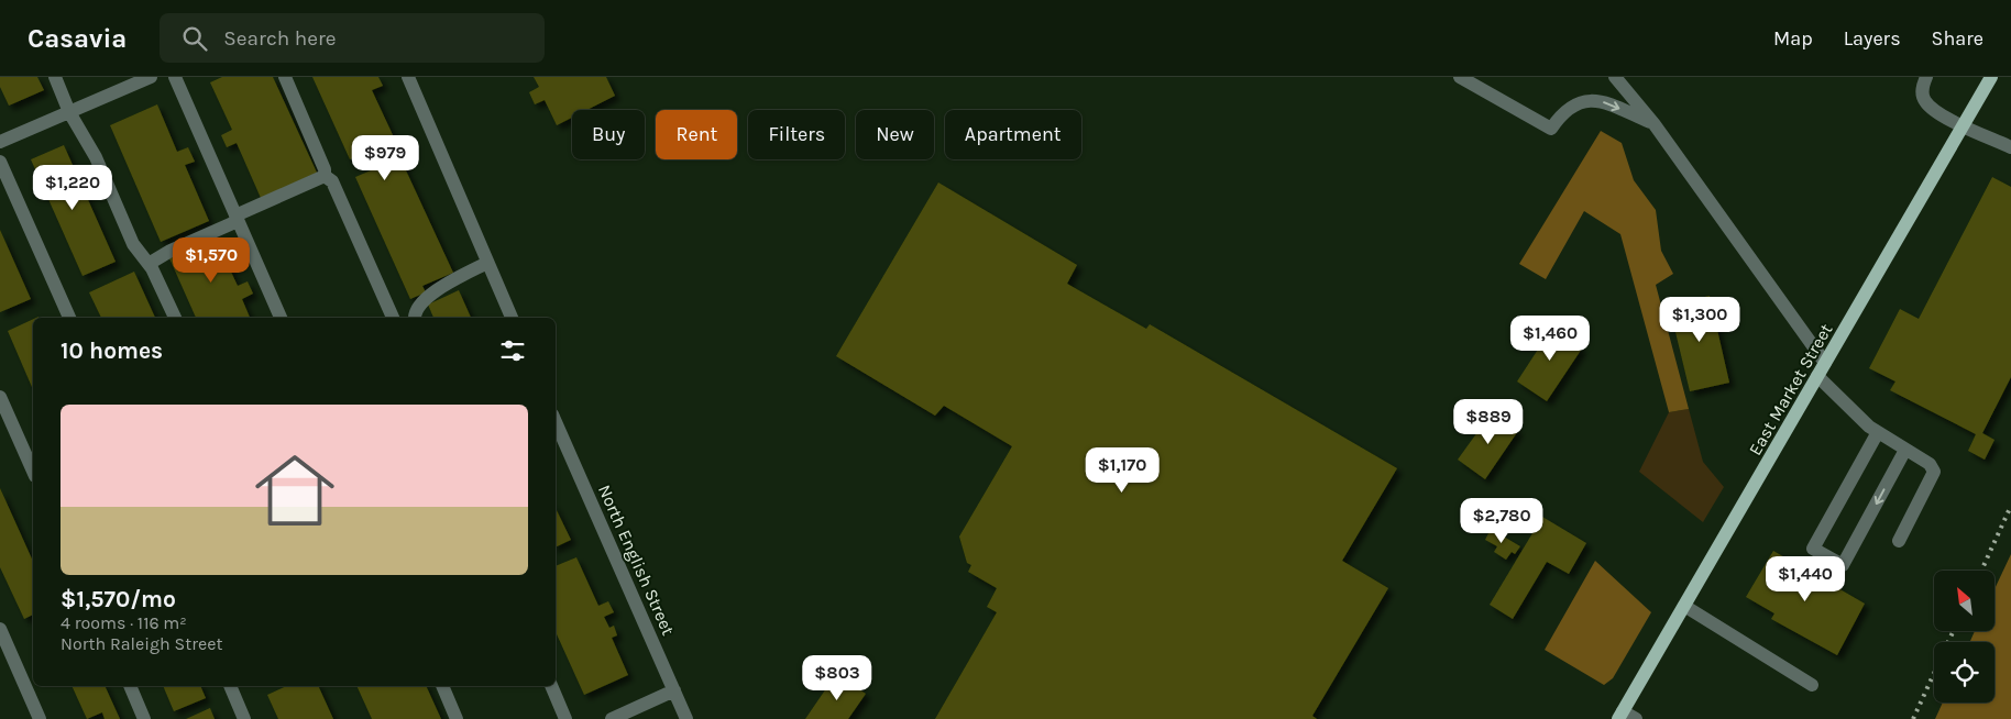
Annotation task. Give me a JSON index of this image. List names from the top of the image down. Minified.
{"streets":{"main road":["East Market Street"],"street":["North English Street"]},"north":"top left","page":{"header":"Casavia","search":"Search here","nav":["Map","Layers","Share"],"chip":["Buy","Rent","Filters","New","Apartment"],"price":["$979","$1,220","$1,570","$1,300","$1,460","$889","$1,170","$2,780","$1,440","$803"],"heading":"10 homes","list":[{"name":"$1,570/mo","note":"4 rooms · 116 m² · North Raleigh Street"}]}}
